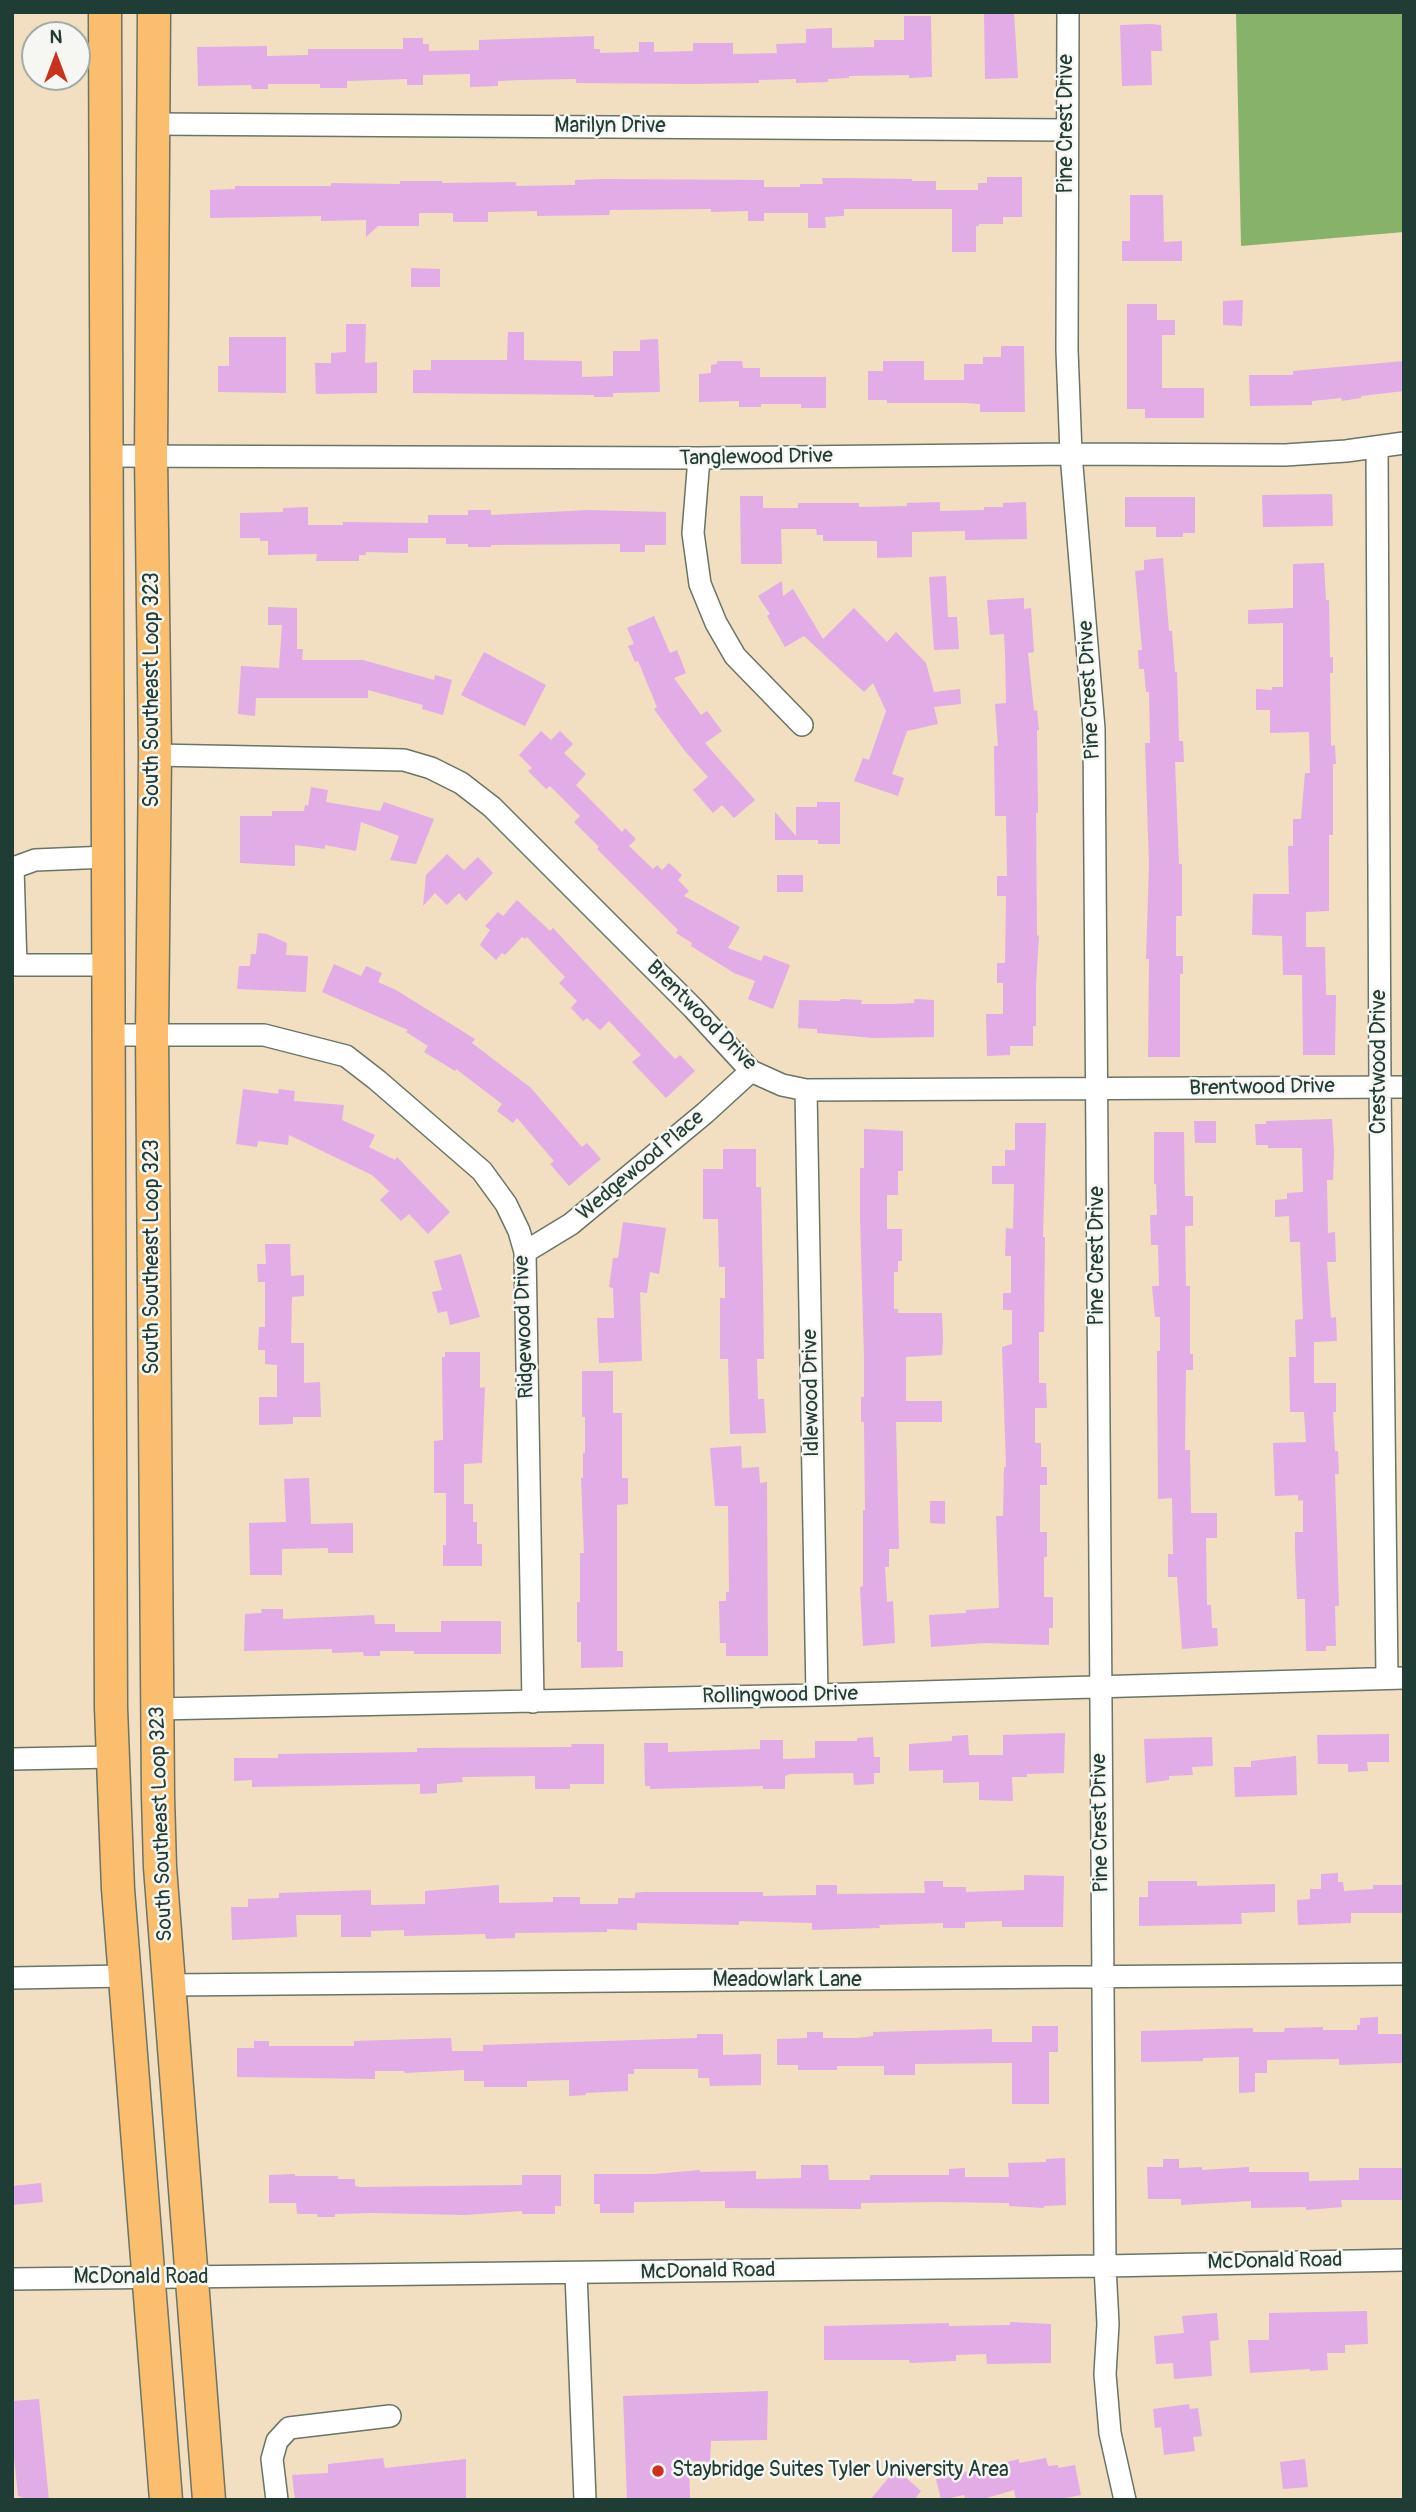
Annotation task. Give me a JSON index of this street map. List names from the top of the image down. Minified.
{"streets":{"highway":["South Southeast Loop 323"],"street":["Pine Crest Drive","Marilyn Drive","Tanglewood Drive","Brentwood Drive","Crestwood Drive","Wedgewood Place","Ridgewood Drive","Idlewood Drive","Rollingwood Drive","Meadowlark Lane","McDonald Road"]},"crossings":[["Pine Crest Drive","Marilyn Drive"],["Pine Crest Drive","Tanglewood Drive"],["Pine Crest Drive","Brentwood Drive"],["Pine Crest Drive","Rollingwood Drive"],["Pine Crest Drive","Meadowlark Lane"],["Pine Crest Drive","McDonald Road"],["Marilyn Drive","South Southeast Loop 323"],["Tanglewood Drive","South Southeast Loop 323"],["Tanglewood Drive","Crestwood Drive"],["South Southeast Loop 323","Brentwood Drive"],["South Southeast Loop 323","Ridgewood Drive"],["South Southeast Loop 323","Rollingwood Drive"],["South Southeast Loop 323","Meadowlark Lane"],["South Southeast Loop 323","McDonald Road"],["Brentwood Drive","Crestwood Drive"],["Brentwood Drive","Wedgewood Place"],["Brentwood Drive","Idlewood Drive"],["Crestwood Drive","Rollingwood Drive"],["Wedgewood Place","Ridgewood Drive"],["Ridgewood Drive","Rollingwood Drive"],["Idlewood Drive","Rollingwood Drive"]],"places":["Staybridge Suites Tyler University Area"],"north":"top"}
